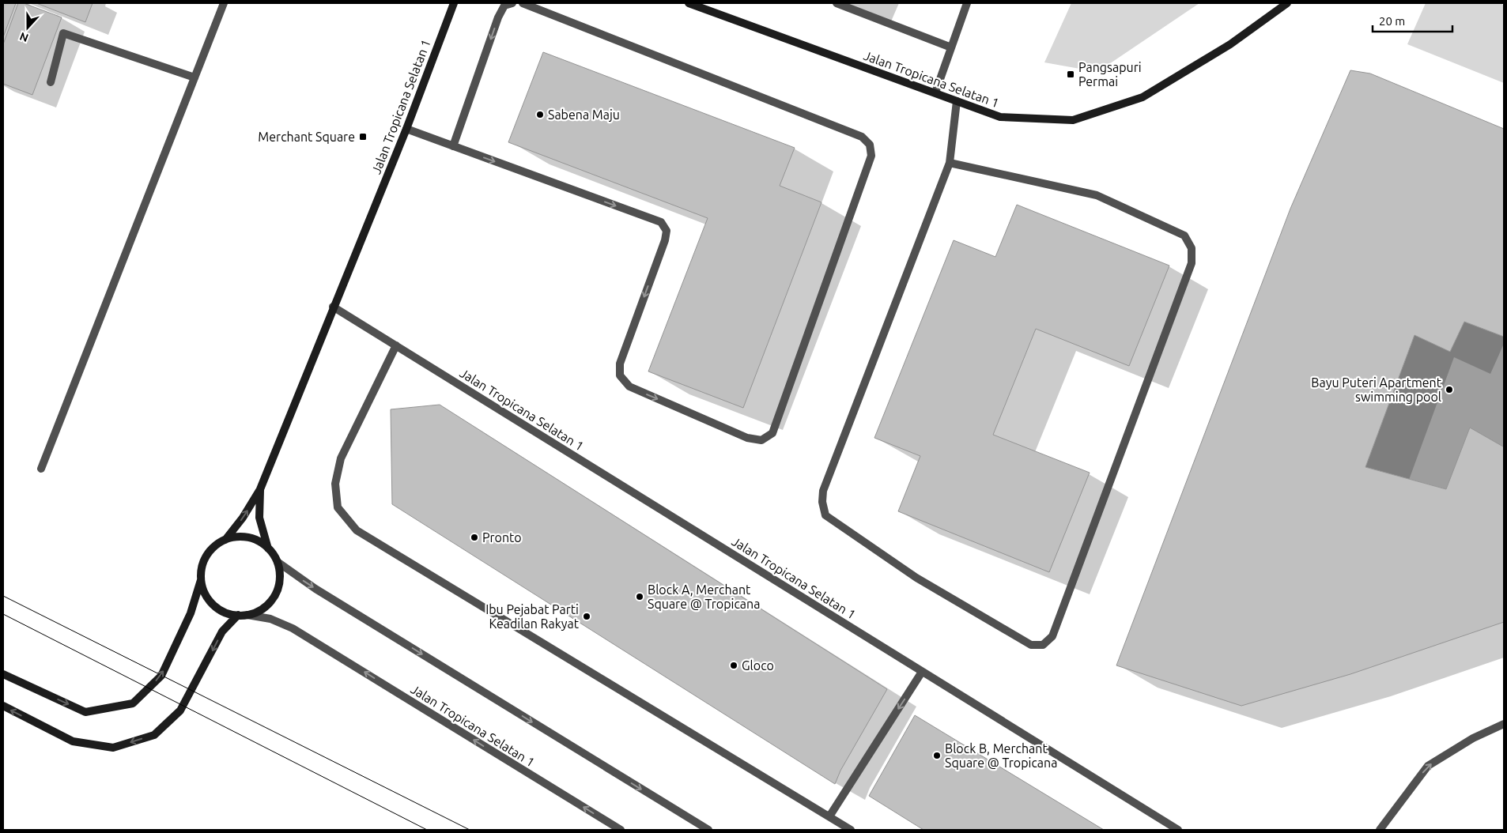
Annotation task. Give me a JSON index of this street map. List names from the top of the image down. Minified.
{"streets":{"street":["Jalan Tropicana Selatan 1"]},"places":{"transit":["Pangsapuri Permai","Merchant Square"],"other":["Sabena Maju","Bayu Puteri Apartment swimming pool","Pronto","Block A, Merchant Square @ Tropicana","Ibu Pejabat Parti Keadilan Rakyat","Gloco","Block B, Merchant Square @ Tropicana"]},"scale_bar":"20 m","north":"bottom"}
